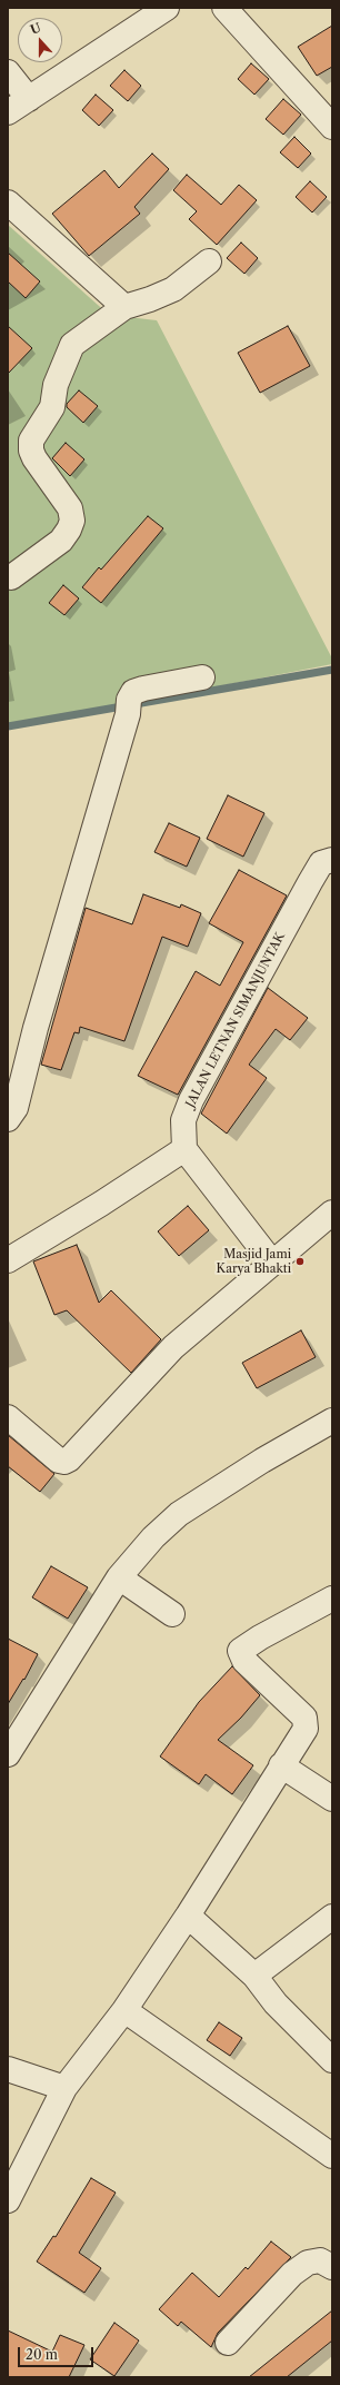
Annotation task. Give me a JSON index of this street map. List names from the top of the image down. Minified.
{"streets":{"street":["JALAN LETNAN SIMANJUNTAK"]},"places":["Masjid Jami Karya Bhakti"],"scale_bar":"20 m","north":"top"}
